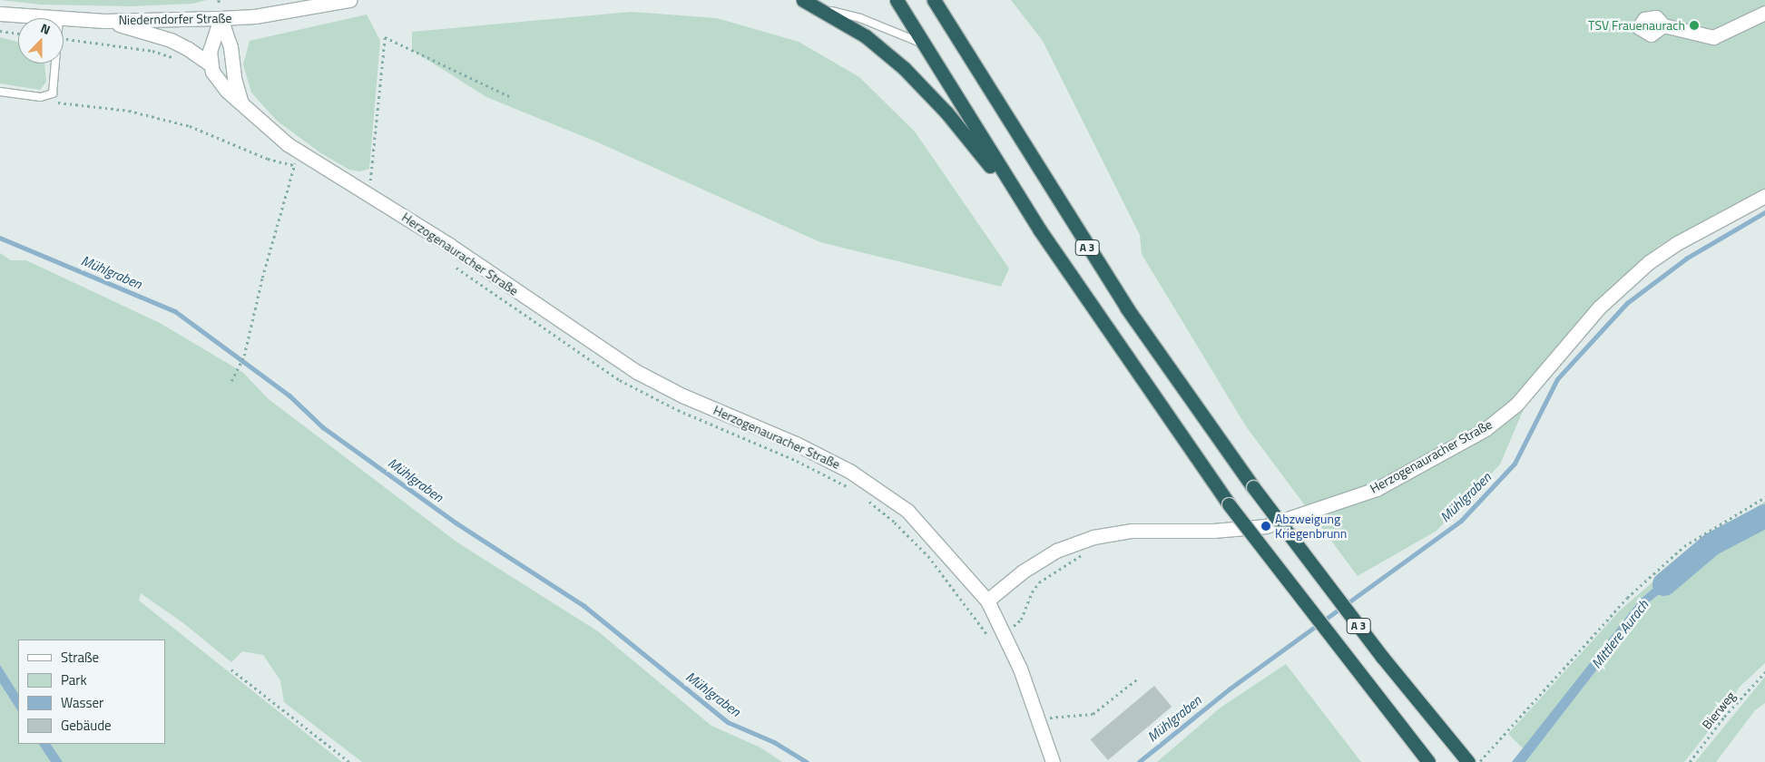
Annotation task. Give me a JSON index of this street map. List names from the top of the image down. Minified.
{"streets":{"highway":["A 3"],"street":["Niederndorfer Straße","Herzogenauracher Straße"],"path":["Bierweg"]},"water":["Mühlgraben","Mittlere Aurach"],"places":["TSV Frauenaurach","Abzweigung Kriegenbrunn"],"legend":["Straße","Park","Wasser","Gebäude"],"north":"top"}
